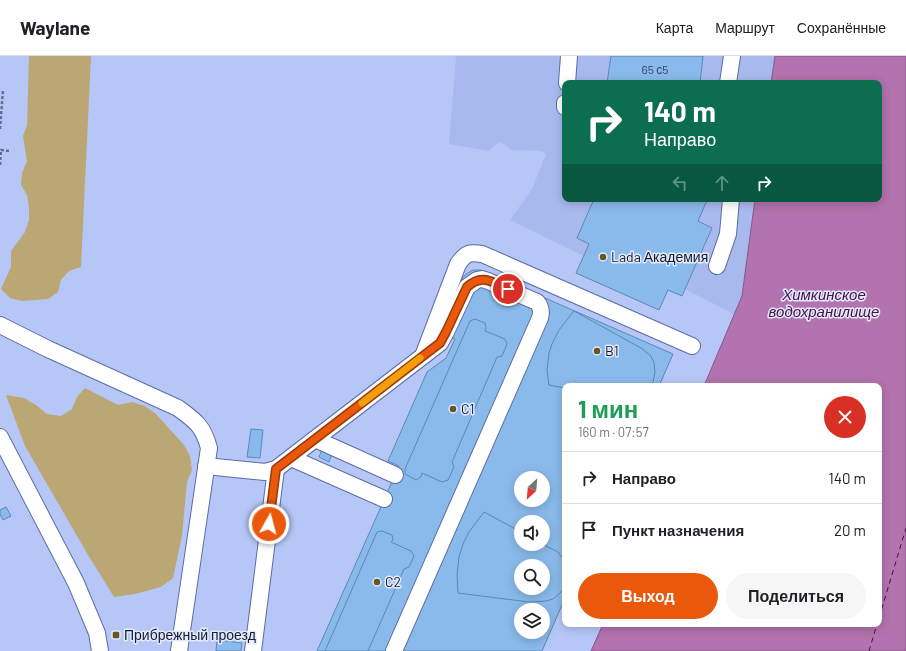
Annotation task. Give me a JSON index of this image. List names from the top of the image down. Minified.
{"water":["Химкинское водохранилище"],"places":{"other":["Lada Академия","B1","C1","C2"],"transit":["Прибрежный проезд"]},"house_numbers":["65 с5"],"north":"bottom left","page":{"header":"Waylane","nav":["Карта","Маршрут","Сохранённые"],"turn":["140 m","Направо"],"heading":["1 мин","160 m · 07:57"],"list":[{"name":"Направо","value":"140 m"},{"name":"Пункт назначения","value":"20 m"}],"buttons":["Выход","Поделиться"]}}
